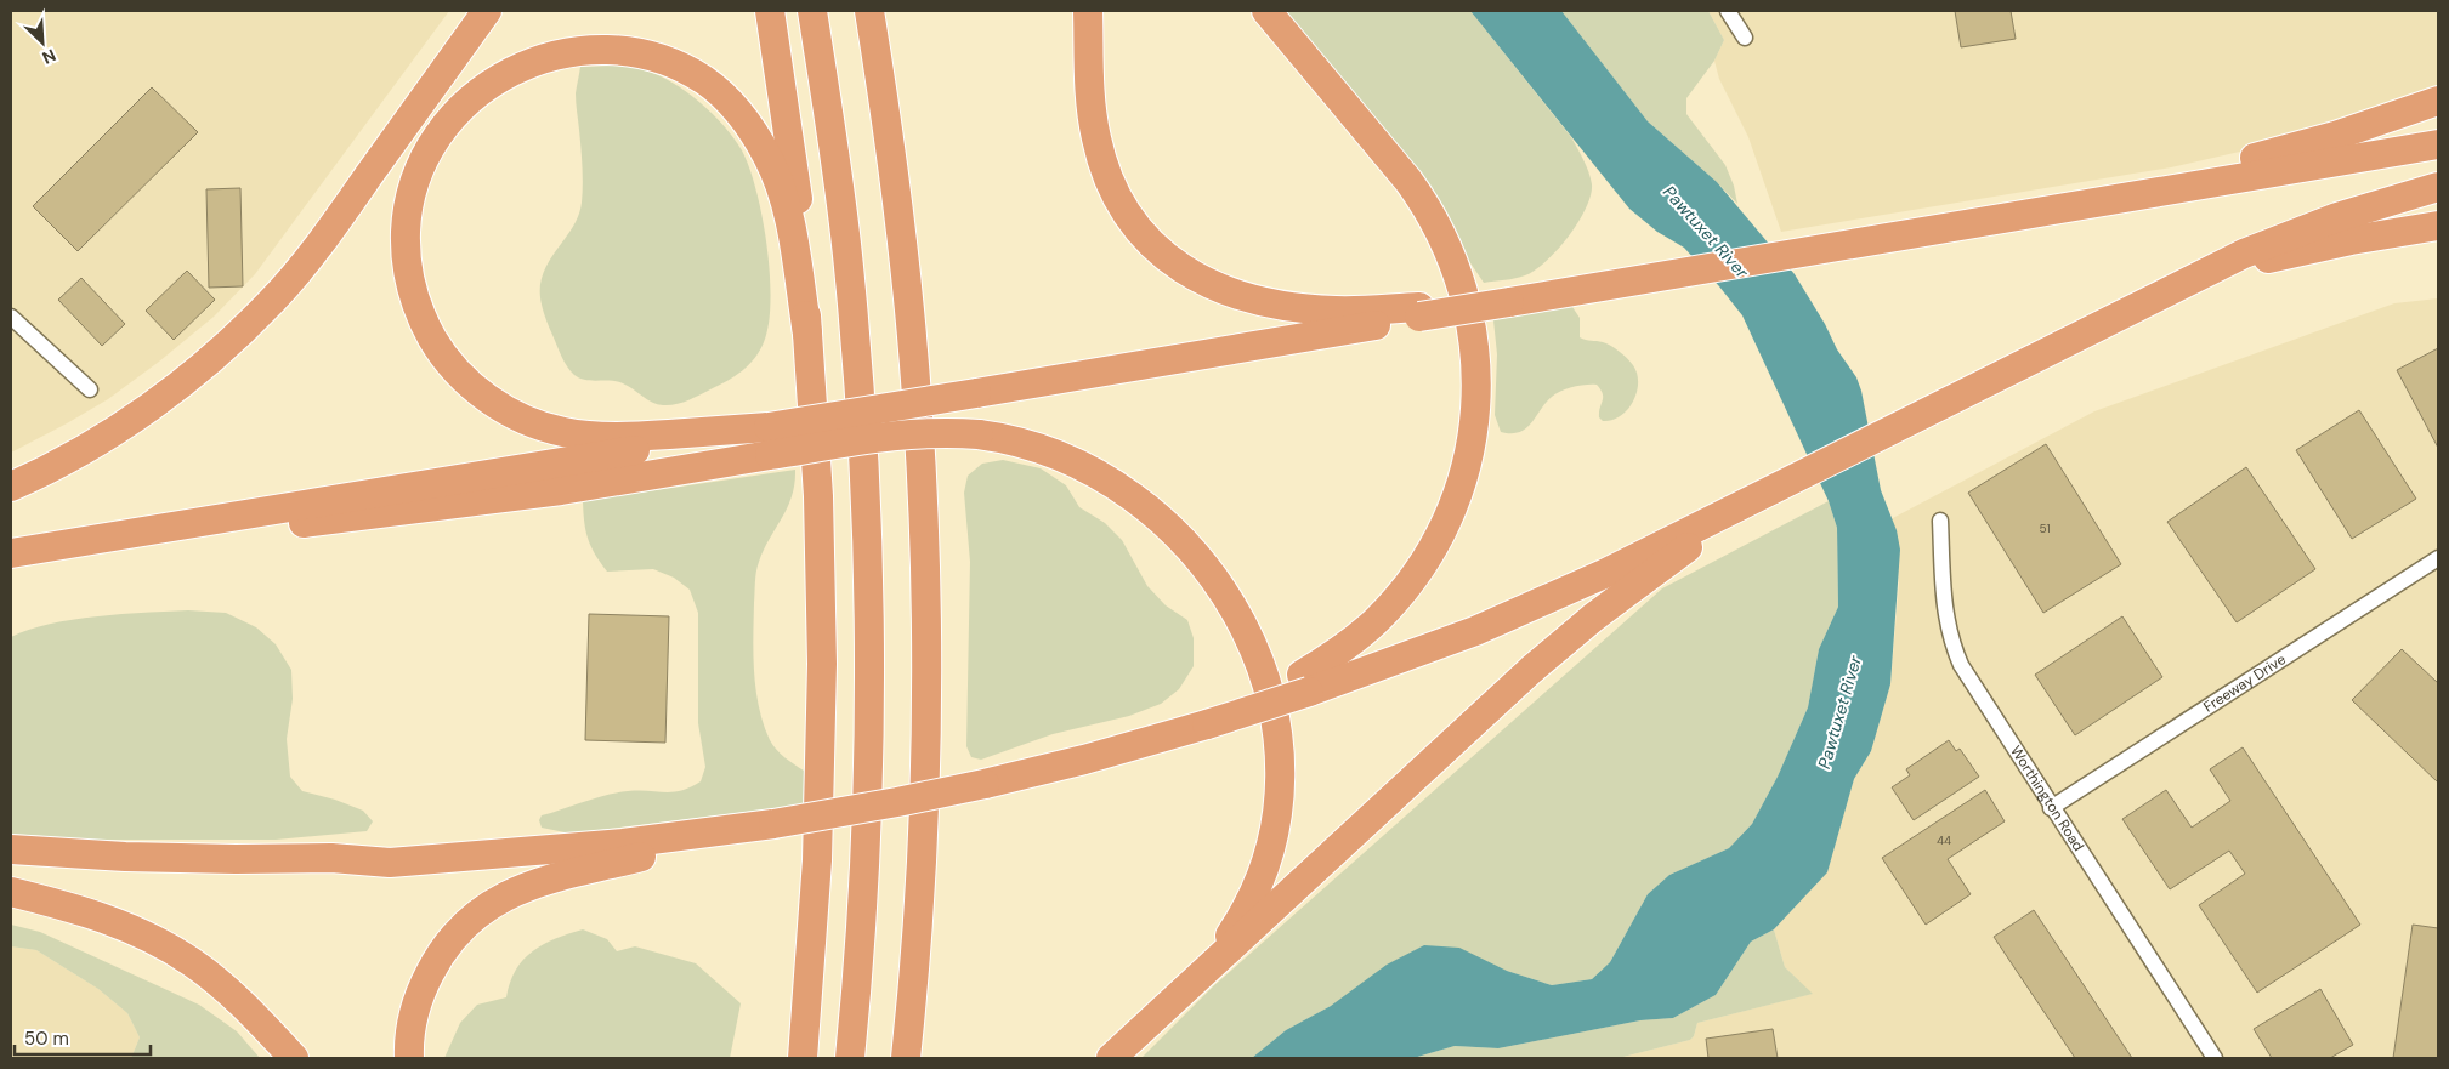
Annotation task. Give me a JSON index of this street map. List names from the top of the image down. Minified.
{"streets":{"street":["Freeway Drive","Worthington Road"]},"crossings":[["Freeway Drive","Worthington Road"]],"water":["Pawtuxet River"],"house_numbers":["51","44"],"scale_bar":"50 m","north":"bottom right"}
